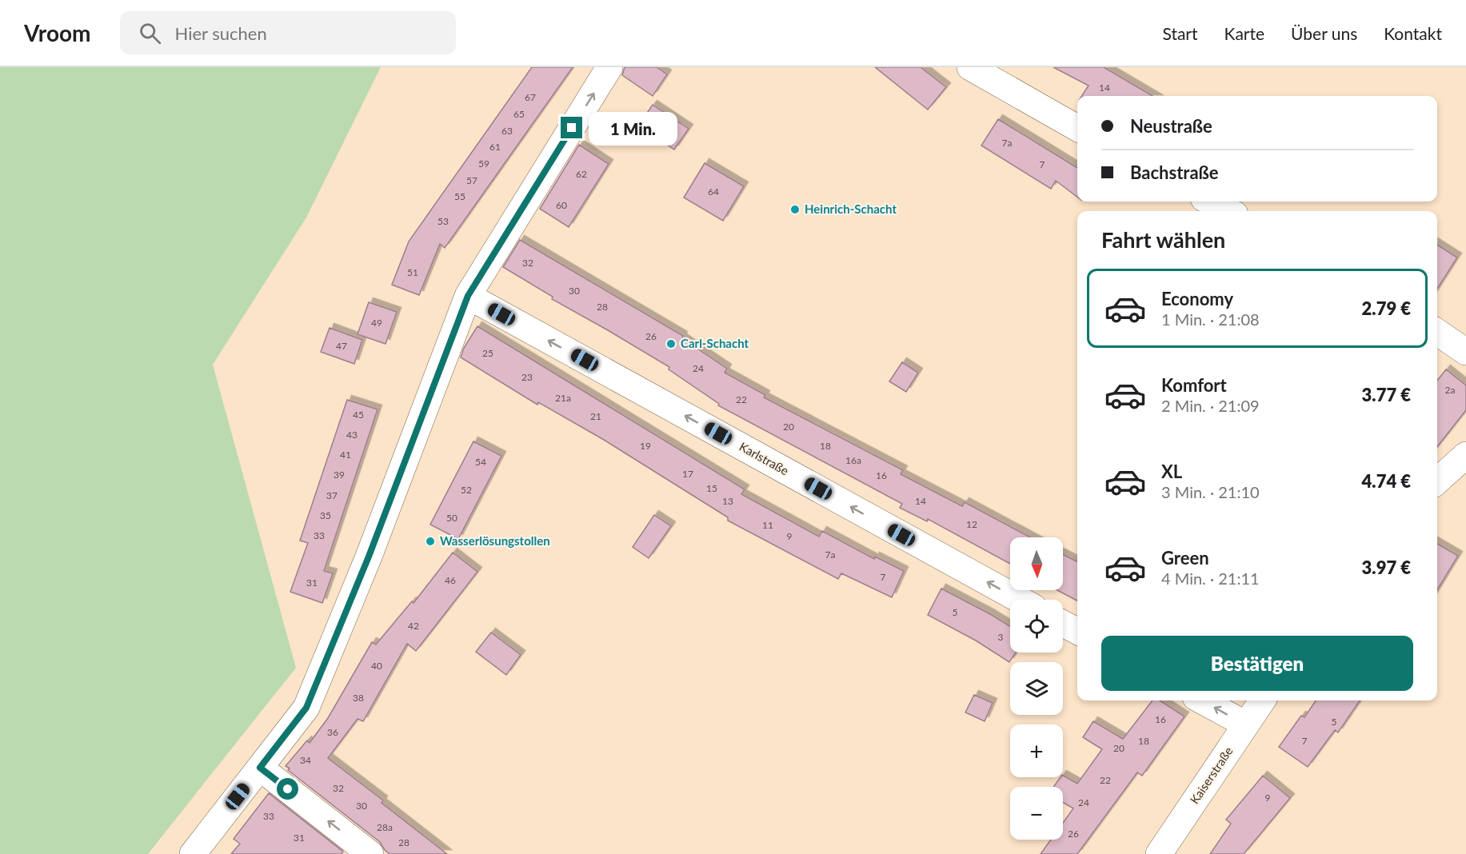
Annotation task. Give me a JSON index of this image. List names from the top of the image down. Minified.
{"streets":{"street":["Karlstraße","Kaiserstraße"]},"one_way":["Karlstraße"],"places":["Heinrich-Schacht","Carl-Schacht","Wasserlösungstollen"],"house_numbers":["14","67","65","63","7a","61","59","7","62","57","64","55","60","53","32","51","30","28","49","26","47","25","24","23","2a","21a","22","45","21","20","43","19","18","41","16a","54","17","39","16","15","52","37","13","14","35","50","12","11","33","9","7a","7","46","31","5","42","3","40","38","16","5","36","18","7","20","34","22","32","9","24","30","33","28a","26","31","28"],"north":"bottom","page":{"header":"Vroom","search":"Hier suchen","nav":["Start","Karte","Über uns","Kontakt"],"banner":["Neustraße","Bachstraße"],"bubble":"1 Min.","heading":"Fahrt wählen","list":[{"name":"Economy","note":"1 Min. · 21:08","value":"2.79 €"},{"name":"Komfort","note":"2 Min. · 21:09","value":"3.77 €"},{"name":"XL","note":"3 Min. · 21:10","value":"4.74 €"},{"name":"Green","note":"4 Min. · 21:11","value":"3.97 €"}],"map_buttons":["+","−"],"buttons":"Bestätigen"}}
